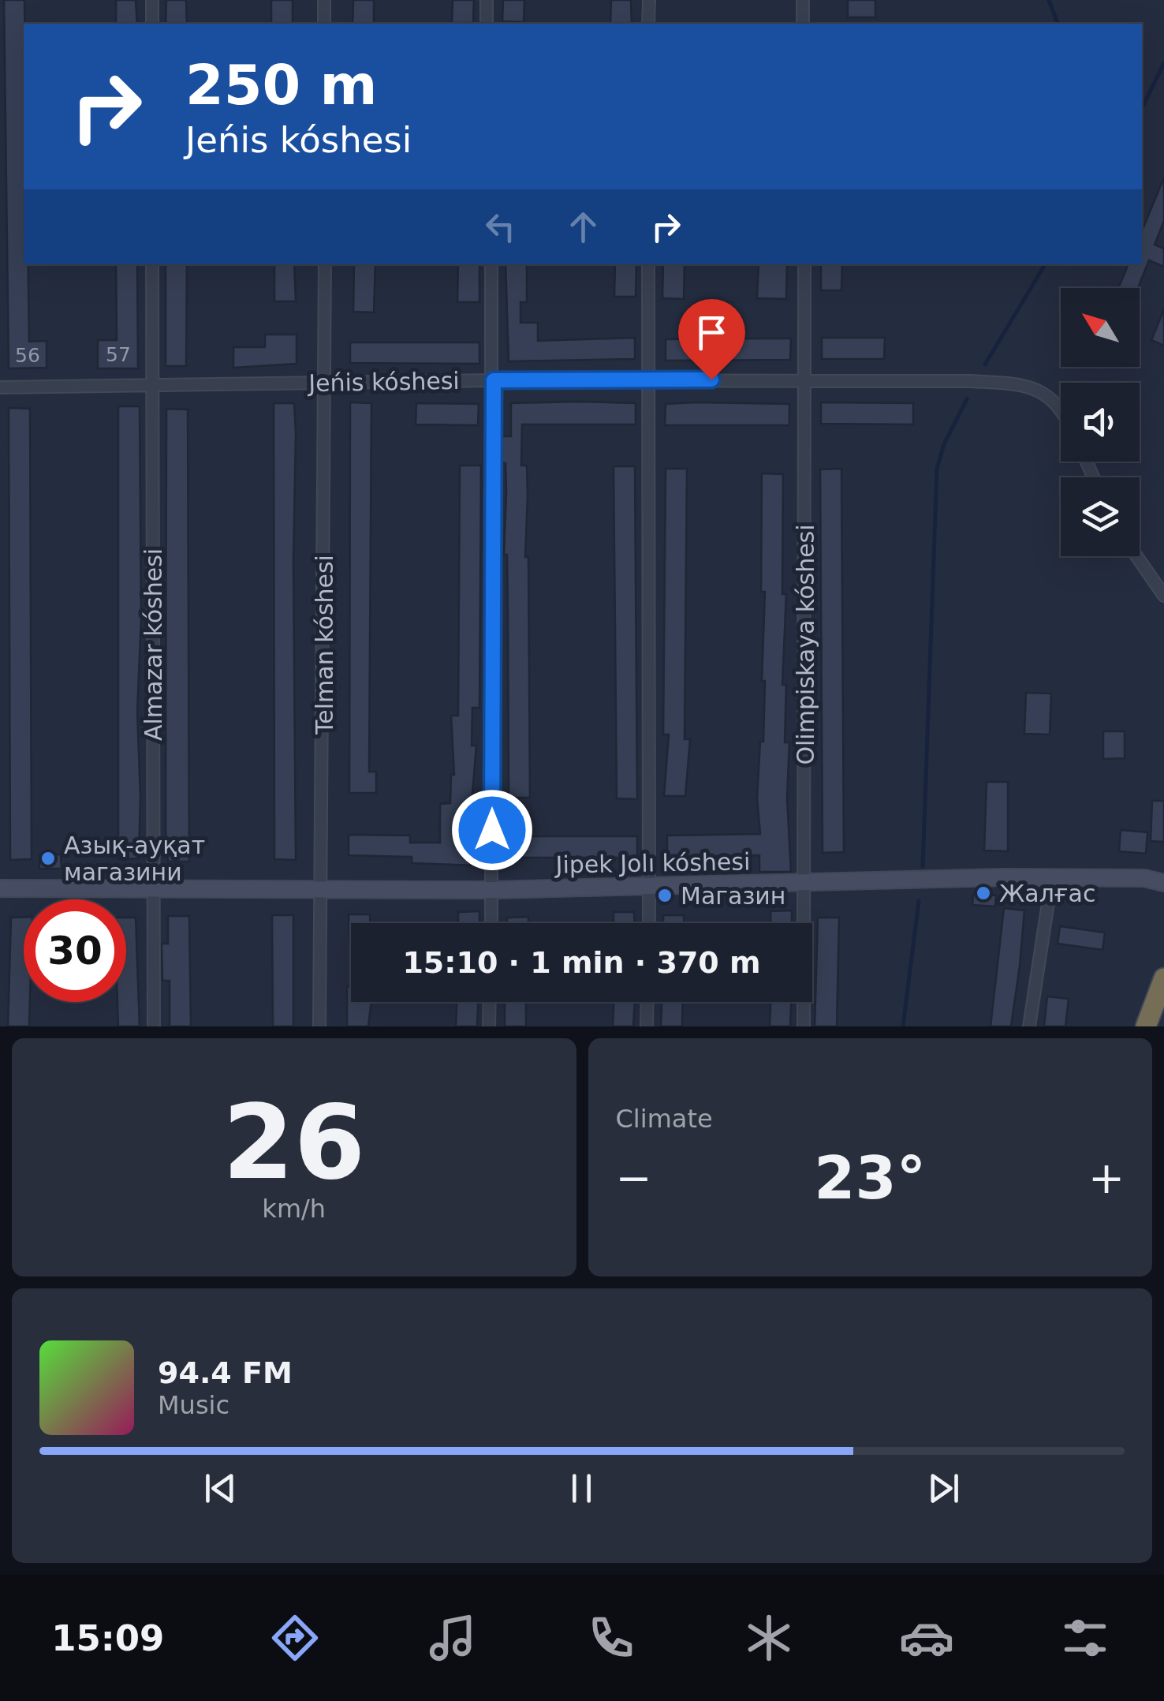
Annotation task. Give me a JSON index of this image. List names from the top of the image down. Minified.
{"streets":{"street":["Jeńis kóshesi","Almazar kóshesi","Telman kóshesi","Olimpiskaya kóshesi","Jipek Jolı kóshesi"]},"crossings":[["Jeńis kóshesi","Almazar kóshesi"],["Jeńis kóshesi","Telman kóshesi"],["Jeńis kóshesi","Olimpiskaya kóshesi"],["Almazar kóshesi","Jipek Jolı kóshesi"],["Telman kóshesi","Jipek Jolı kóshesi"],["Olimpiskaya kóshesi","Jipek Jolı kóshesi"]],"places":["Азық-ауқат магазини","Жалғас","Магазин"],"house_numbers":["57","56"],"north":"top left","page":{"turn":["250 m","Jeńis kóshesi"],"limit":"30","trip":"15:10 · 1 min · 370 m","tile":[["26","km/h"],"Climate"],"heat":["−","23°","+"],"song":["94.4 FM","Music"],"tabs":"15:09"}}
